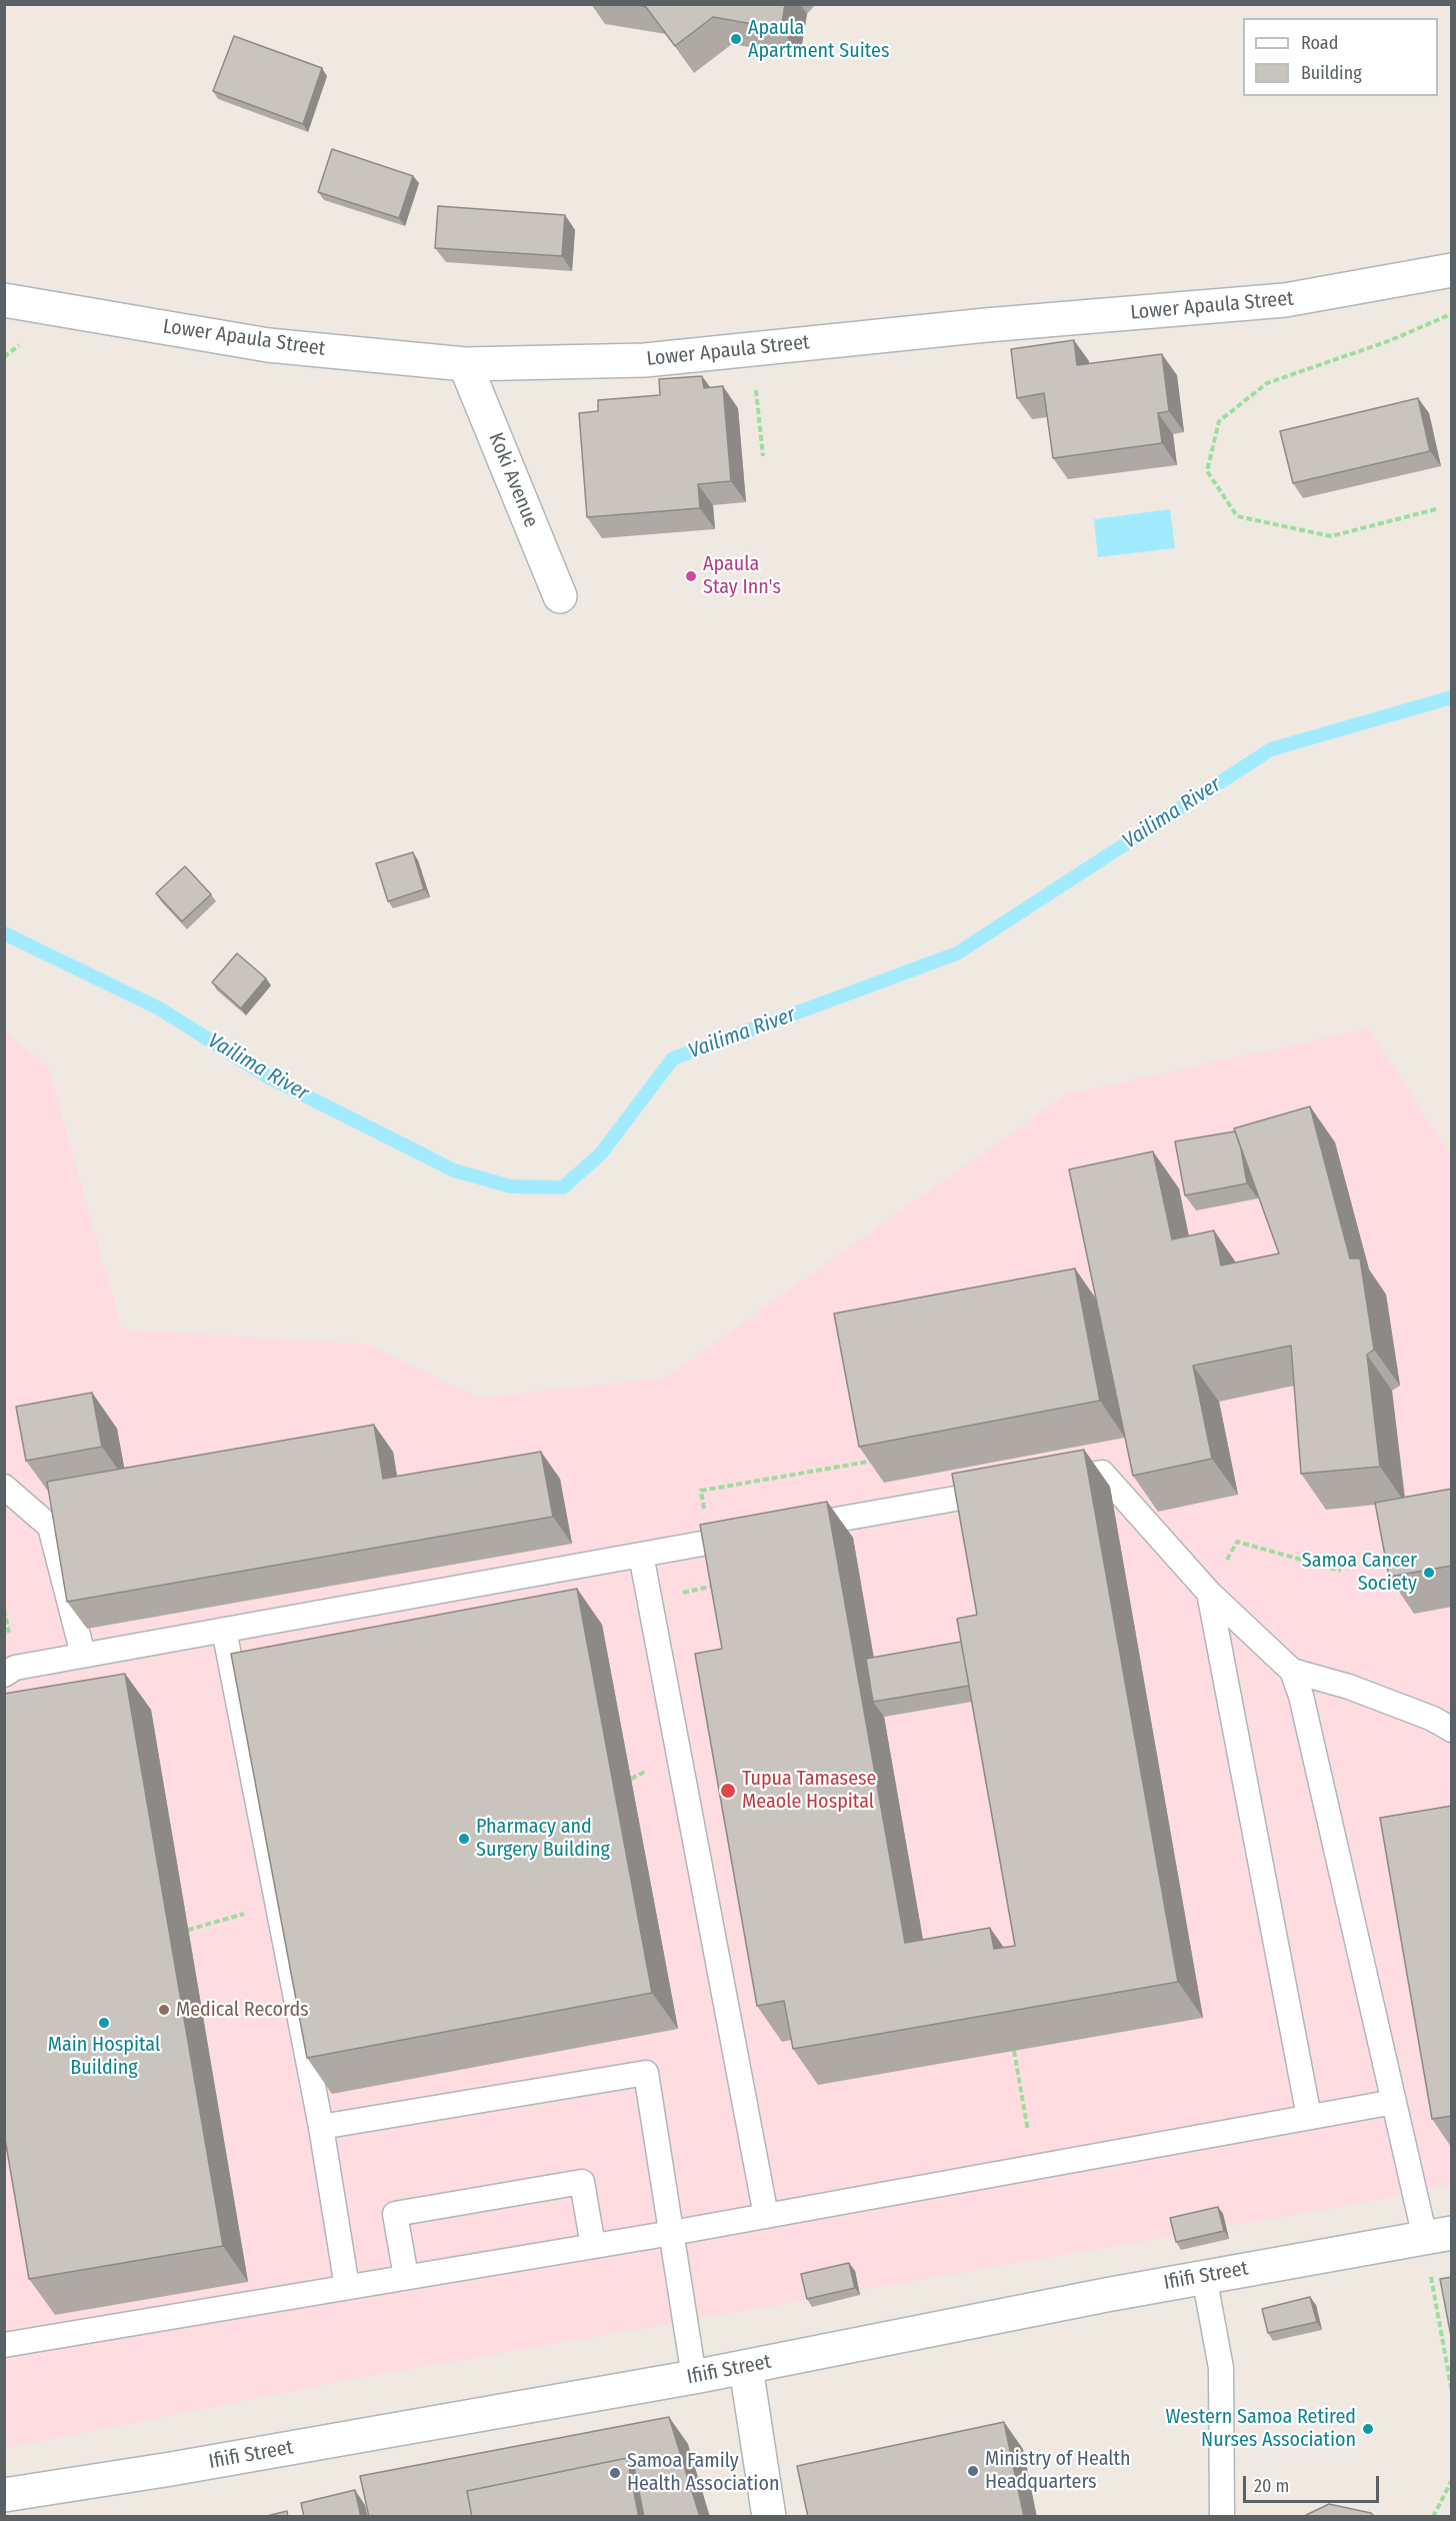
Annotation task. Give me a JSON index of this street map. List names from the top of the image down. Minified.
{"streets":{"street":["Lower Apaula Street","Koki Avenue","Ifiifi Street"]},"crossings":[["Lower Apaula Street","Koki Avenue"]],"water":["Vailima River"],"places":["Apaula Apartment Suites","Apaula Stay Inn's","Samoa Cancer Society","Tupua Tamasese Meaole Hospital","Pharmacy and Surgery Building","Medical Records","Main Hospital Building","Western Samoa Retired Nurses Association","Ministry of Health Headquarters","Samoa Family Health Association"],"legend":["Road","Building"],"scale_bar":"20 m"}
